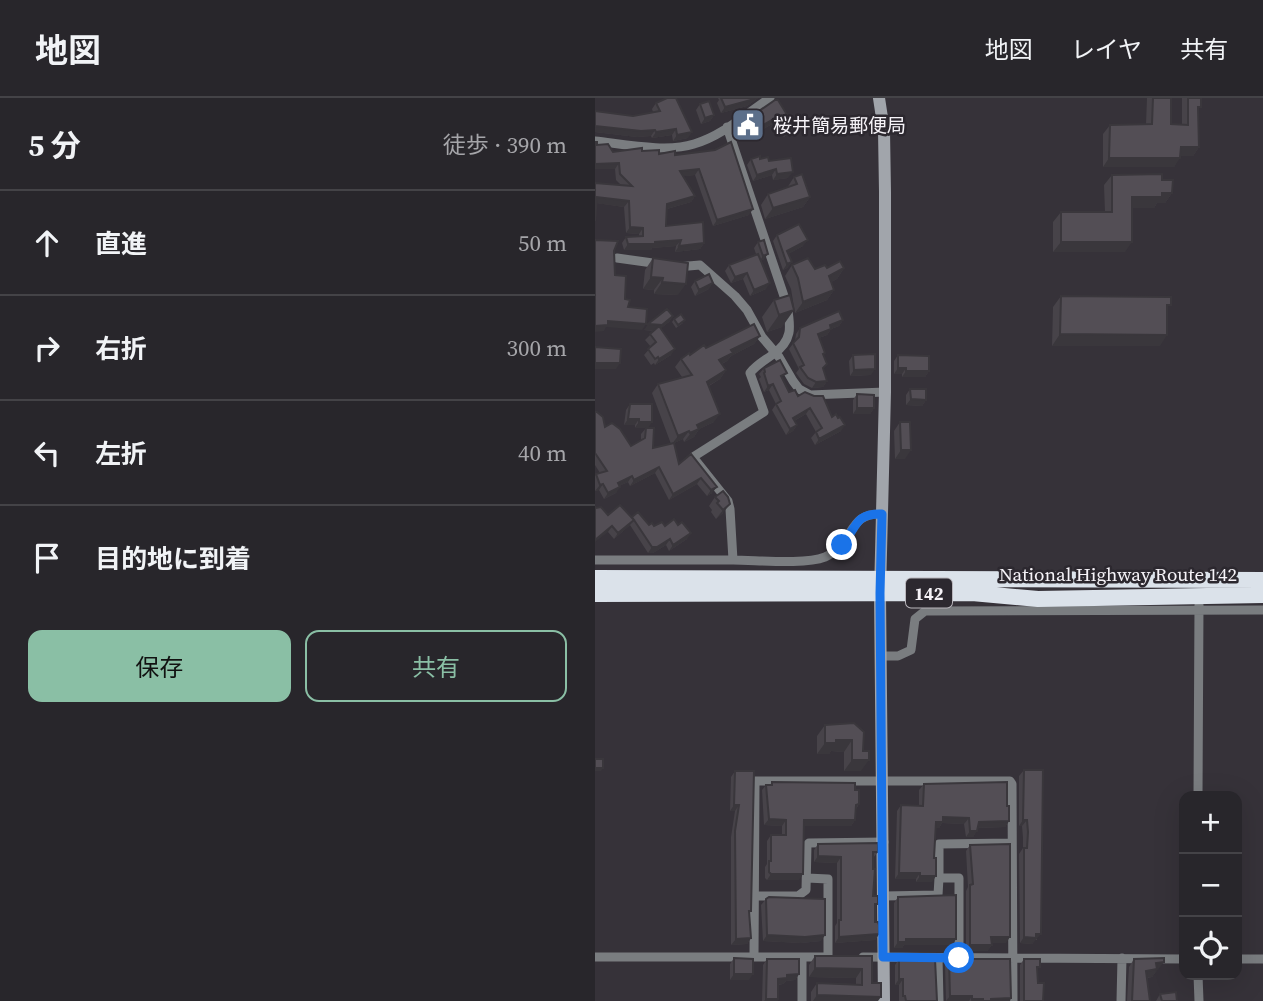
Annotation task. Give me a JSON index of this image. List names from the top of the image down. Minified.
{"streets":{"highway":["National Highway Route 142","142"]},"places":{"public building":["桜井簡易郵便局"]},"page":{"header":"地図","nav":["地図","レイヤ","共有"],"heading":["5 分","徒歩 · 390 m"],"list":[["直進","50 m"],["右折","300 m"],["左折","40 m"],"目的地に到着"],"buttons":["保存","共有"],"map_buttons":["+","−"]}}
